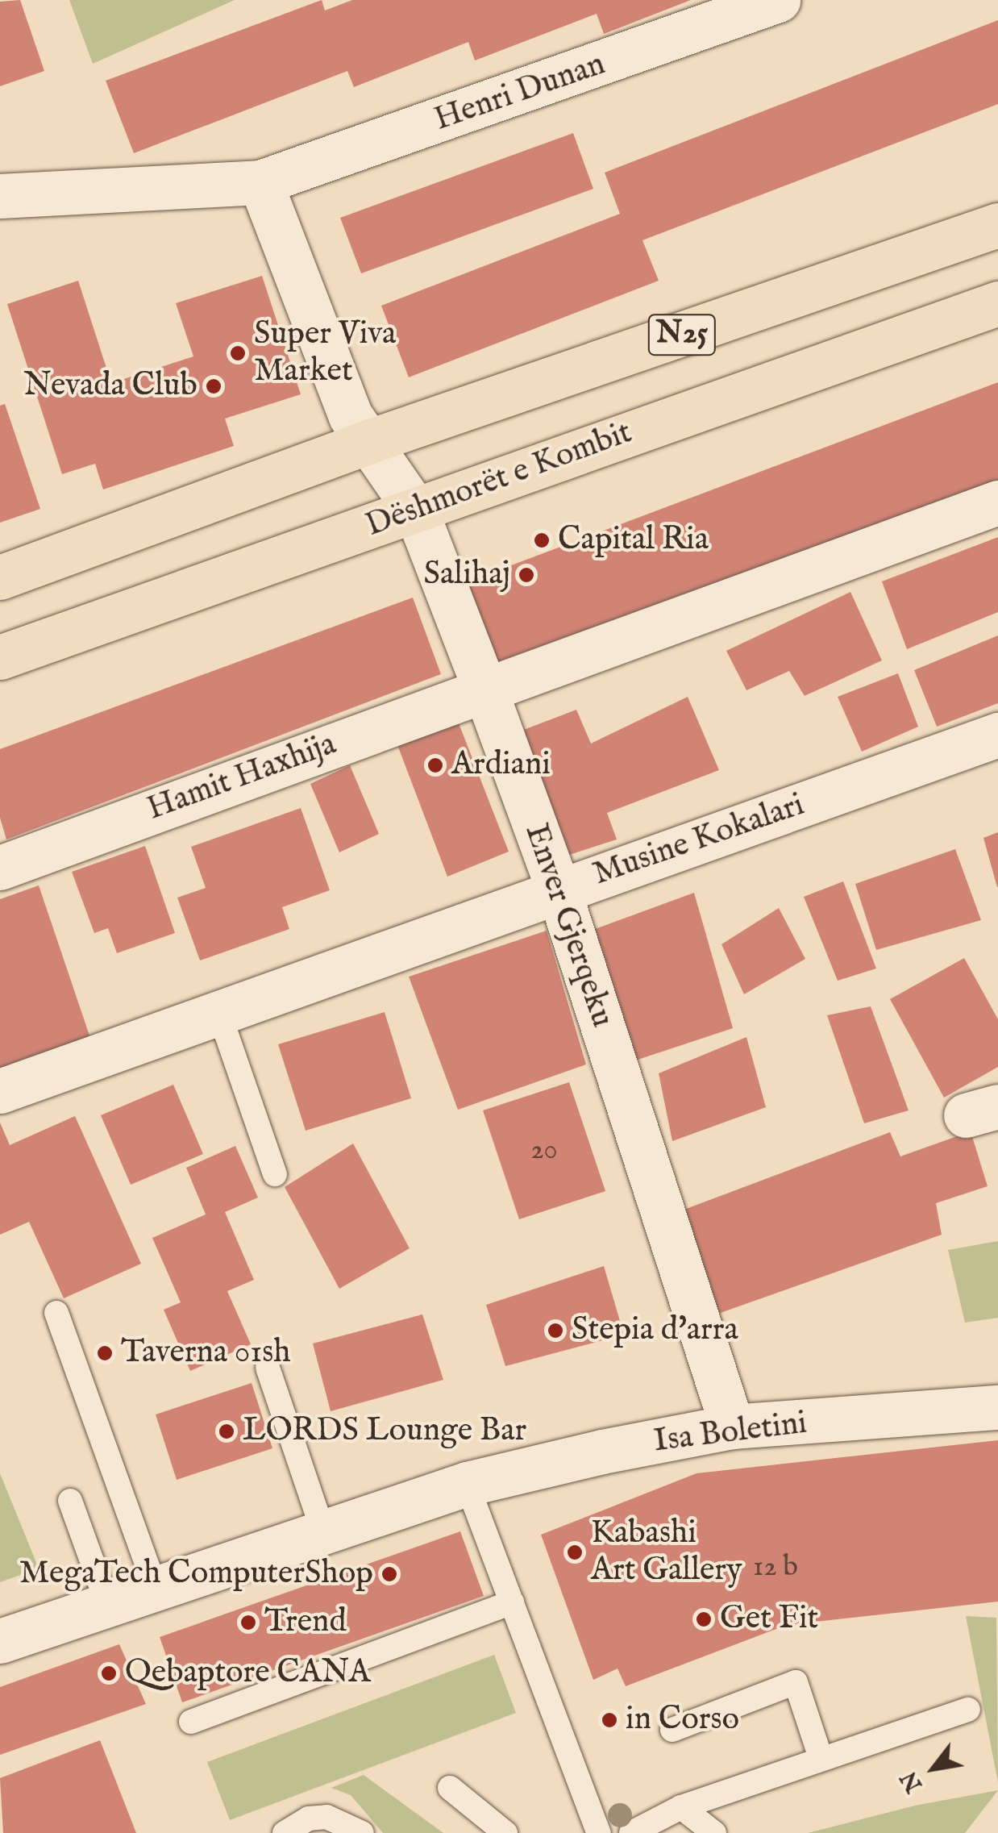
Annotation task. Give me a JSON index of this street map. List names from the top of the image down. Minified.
{"streets":{"main road":["N25","Dëshmorët e Kombit"],"street":["Henri Dunan","Hamit Haxhija","Musine Kokalari","Enver Gjerqeku","Isa Boletini"]},"crossings":[["N25","Enver Gjerqeku"],["Dëshmorët e Kombit","Enver Gjerqeku"],["Hamit Haxhija","Enver Gjerqeku"],["Musine Kokalari","Enver Gjerqeku"],["Enver Gjerqeku","Isa Boletini"]],"places":["Super Viva Market","Nevada Club","Capital Ria","Salihaj","Ardiani","Stepia d'arra","Taverna 01sh","LORDS Lounge Bar","Kabashi Art Gallery","MegaTech ComputerShop","Get Fit","Trend","Qebaptore CANA","in Corso"],"house_numbers":["20","12 b"],"north":"bottom left"}
